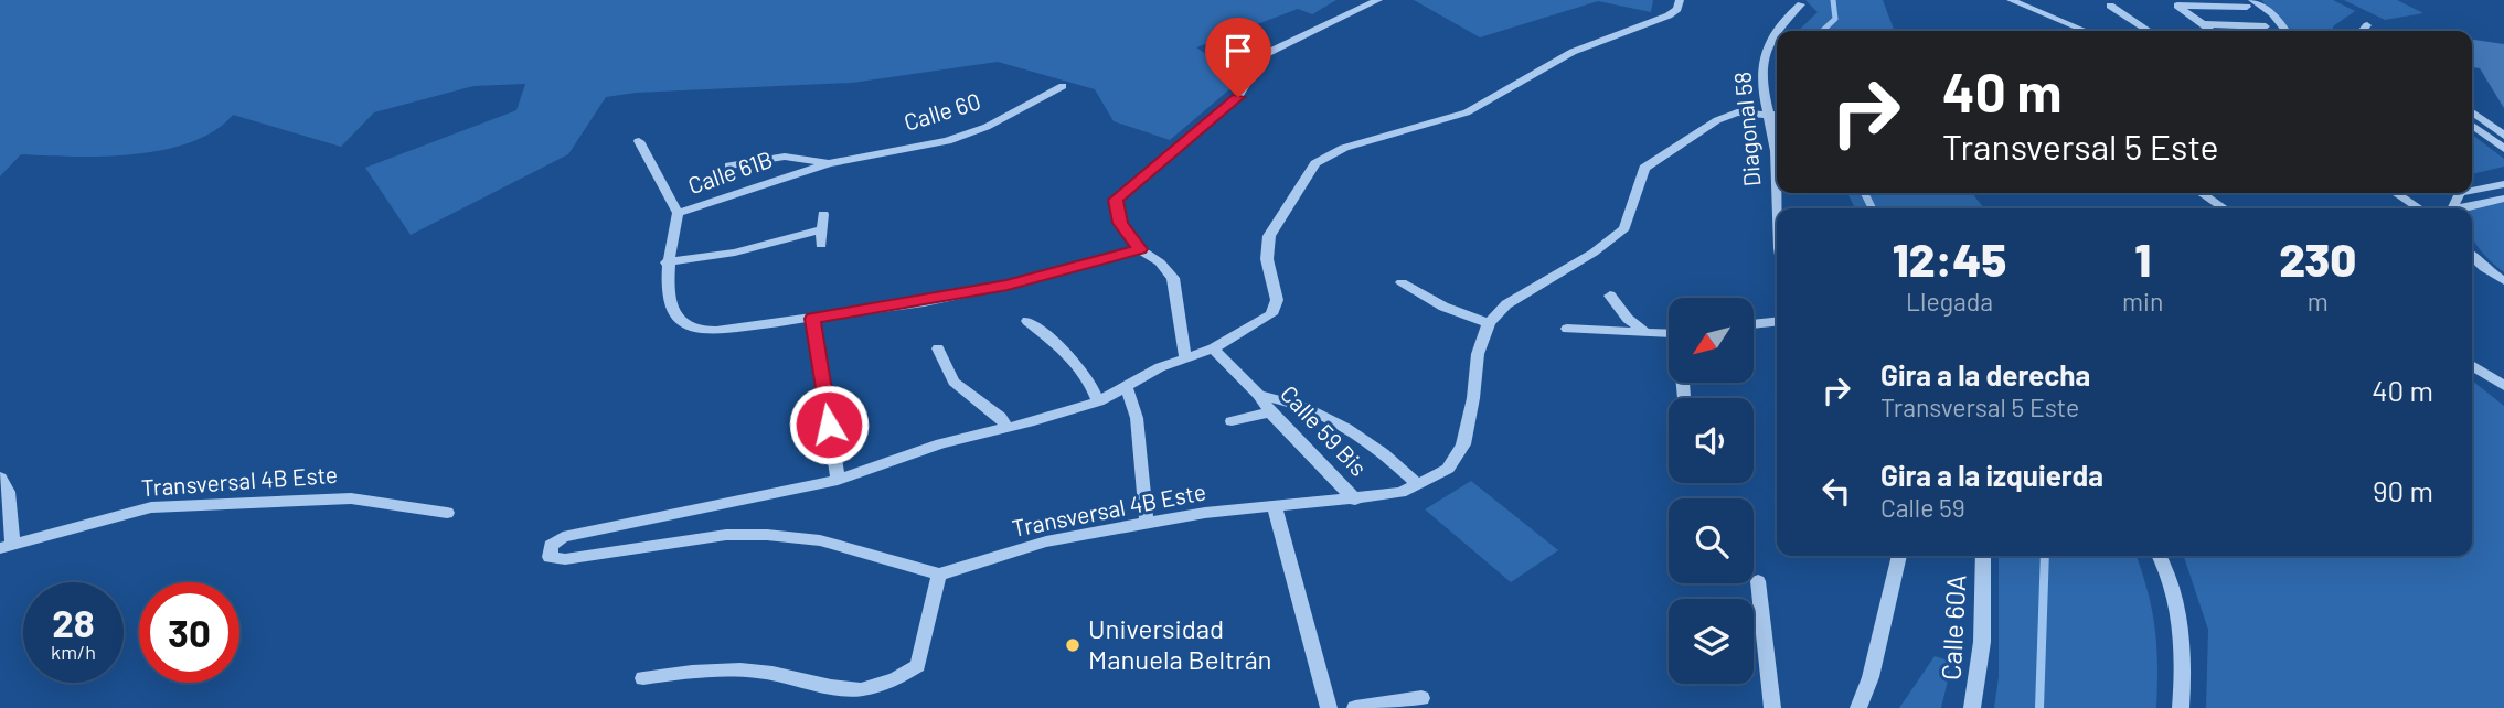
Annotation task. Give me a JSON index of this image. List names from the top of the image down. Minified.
{"streets":{"street":["Calle 60","Diagonal 58","Calle 61B","Calle 59 Bis","Transversal 4B Este","Calle 60A"]},"crossings":[["Calle 60","Calle 61B"],["Calle 59 Bis","Transversal 4B Este"]],"places":["Universidad Manuela Beltrán"],"north":"bottom left","page":{"turn":["40 m","Transversal 5 Este"],"eta":["12:45","Llegada","1","min","230","m"],"list":[{"name":"Gira a la derecha","note":"Transversal 5 Este","value":"40 m"},{"name":"Gira a la izquierda","note":"Calle 59","value":"90 m"}],"speed":"28 km/h","limit":"30"}}
